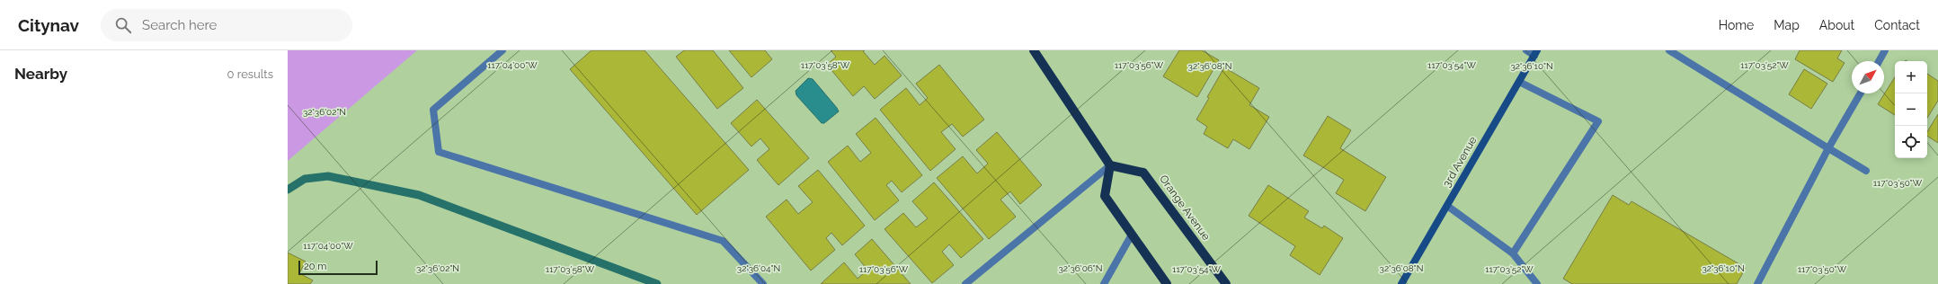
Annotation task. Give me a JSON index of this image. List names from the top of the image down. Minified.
{"streets":{"main road":["3rd Avenue","Orange Avenue"]},"scale_bar":"20 m","north":"top right","page":{"header":"Citynav","search":"Search here","nav":["Home","Map","About","Contact"],"heading":["Nearby","0 results"],"map_buttons":["+","−"],"scale":"20 m"},"coordinates":["117°04'00\"W","117°03'58\"W","117°03'56\"W","117°03'54\"W","117°03'52\"W","32°36'08\"N","32°36'10\"N","32°36'02\"N","117°03'50\"W","32°36'04\"N","32°36'06\"N"]}
